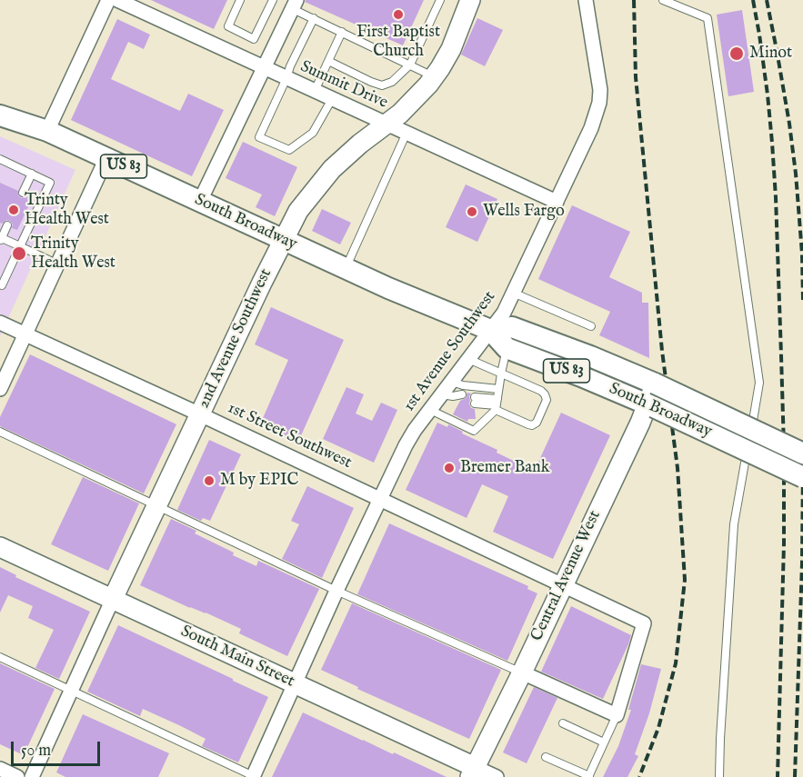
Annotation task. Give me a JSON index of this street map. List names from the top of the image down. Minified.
{"streets":{"main road":["US 83","South Broadway"],"street":["Summit Drive","2nd Avenue Southwest","1st Avenue Southwest","1st Street Southwest","Central Avenue West","South Main Street"]},"crossings":[["Summit Drive","2nd Avenue Southwest"],["Summit Drive","1st Avenue Southwest"],["South Broadway","2nd Avenue Southwest"],["South Broadway","1st Avenue Southwest"],["South Broadway","Central Avenue West"],["2nd Avenue Southwest","1st Street Southwest"],["2nd Avenue Southwest","South Main Street"],["1st Avenue Southwest","1st Street Southwest"],["1st Avenue Southwest","South Main Street"],["1st Street Southwest","Central Avenue West"],["Central Avenue West","South Main Street"]],"places":["First Baptist Church","Minot","Trinty Health West","Wells Fargo","Trinity Health West","Bremer Bank","M by EPIC"],"scale_bar":"50 m"}
